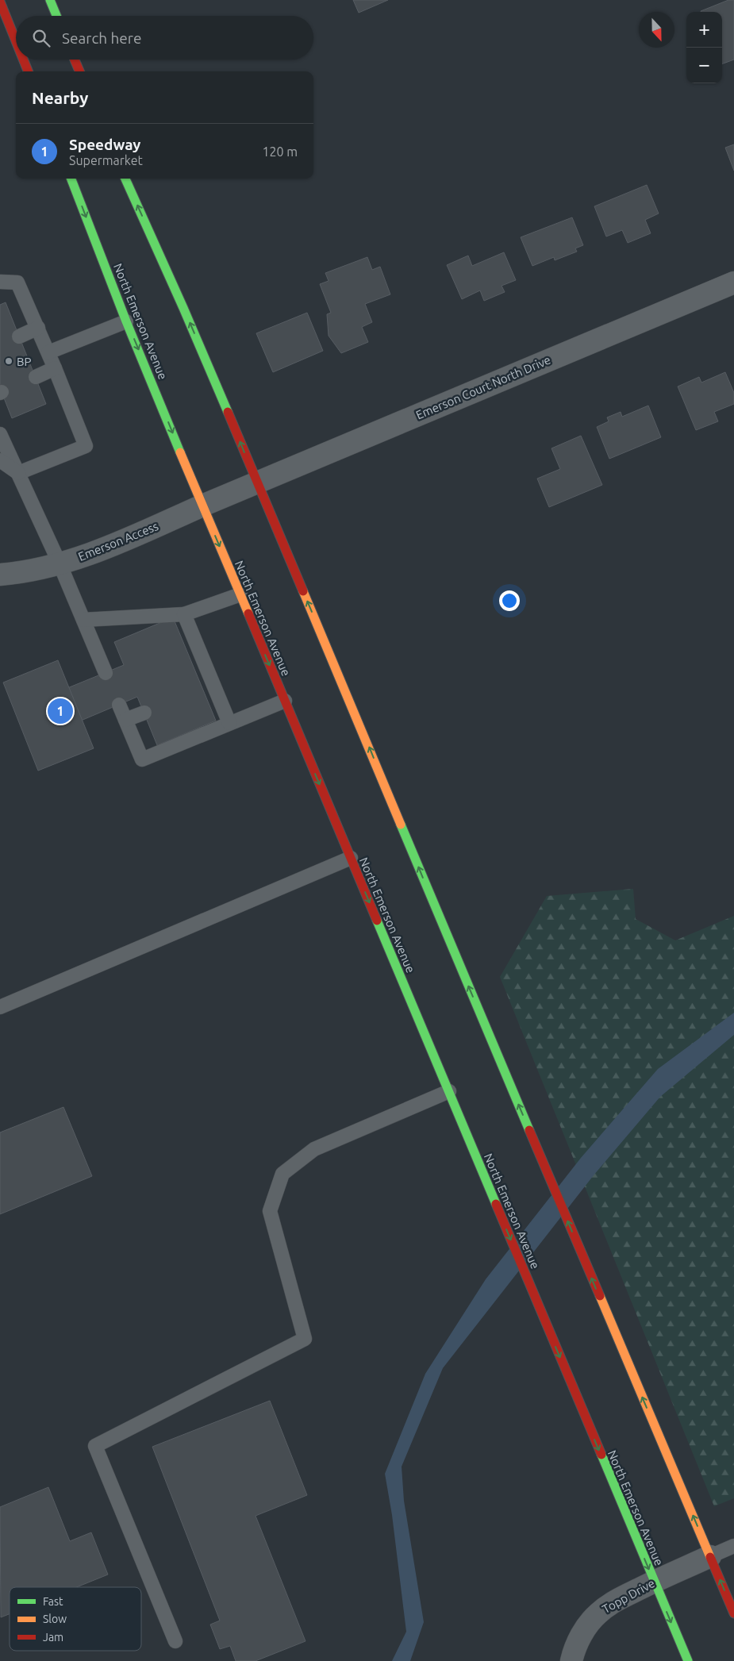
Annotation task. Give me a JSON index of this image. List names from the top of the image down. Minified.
{"streets":{"main road":["North Emerson Avenue"],"street":["Emerson Court North Drive","Emerson Access","Topp Drive"]},"crossings":[["North Emerson Avenue","Emerson Access"],["North Emerson Avenue","Topp Drive"],["Emerson Court North Drive","Emerson Access"]],"places":["BP"],"legend":["Fast","Slow","Jam"],"north":"bottom","page":{"map_buttons":["+","−"],"search":"Search here","heading":"Nearby","list":[{"mark":"1","name":"Speedway","note":"Supermarket","value":"120 m"}],"pins":"1"}}
